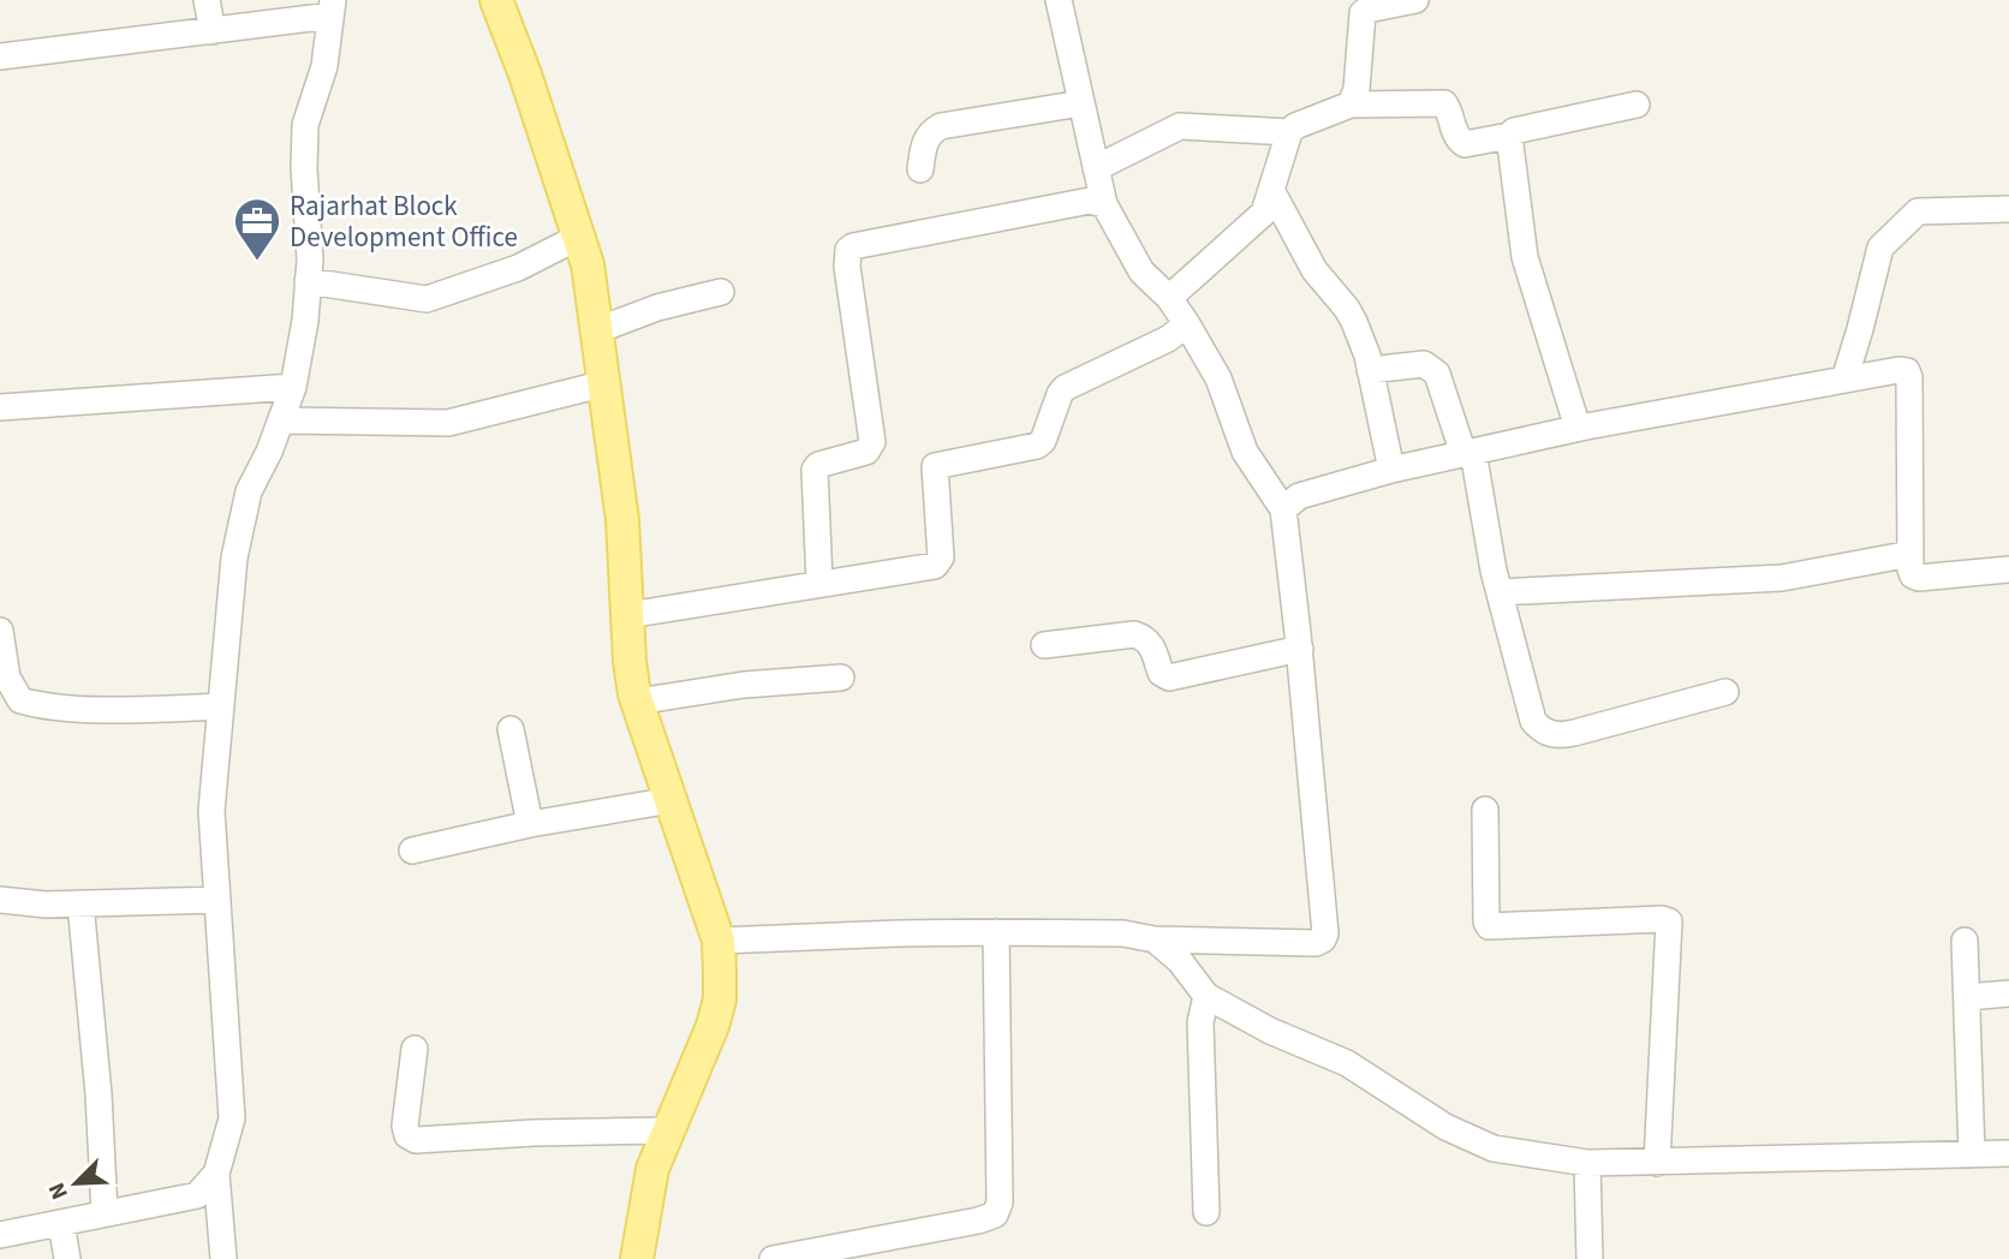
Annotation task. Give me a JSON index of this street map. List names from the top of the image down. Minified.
{"places":{"office":["Rajarhat Block Development Office"]},"north":"bottom left"}
